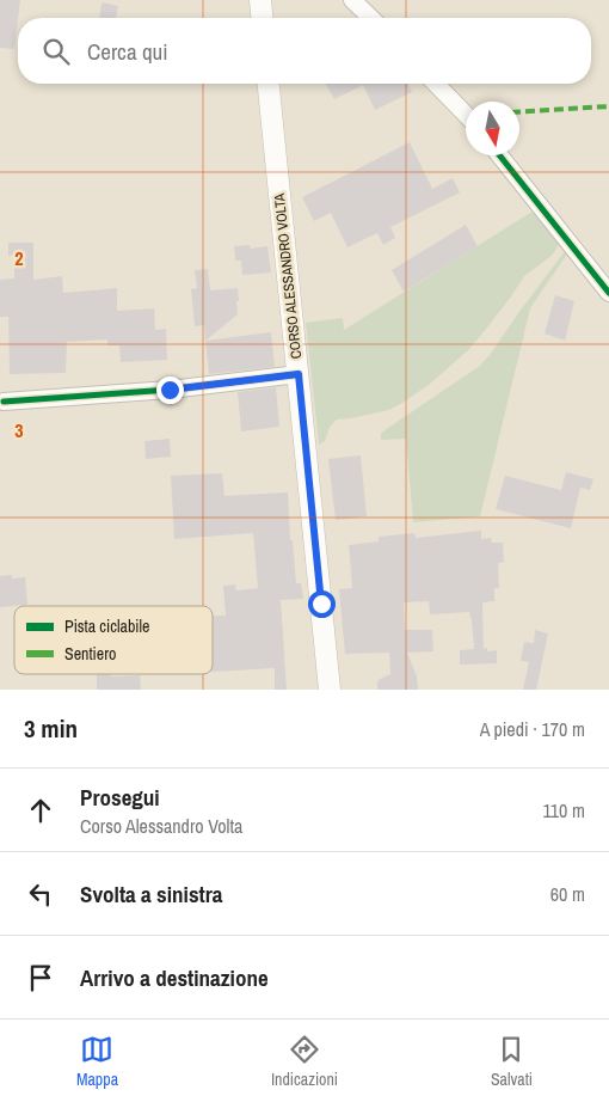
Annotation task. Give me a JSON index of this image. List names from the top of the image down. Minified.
{"streets":{"main road":["CORSO ALESSANDRO VOLTA"]},"legend":["Pista ciclabile","Sentiero"],"north":"bottom","page":{"search":"Cerca qui","heading":["3 min","A piedi · 170 m"],"list":[["Prosegui","Corso Alessandro Volta","110 m"],["Svolta a sinistra","60 m"],"Arrivo a destinazione"],"nav":["Mappa","Indicazioni","Salvati"]},"grid":{"rows":["2","3"]}}
